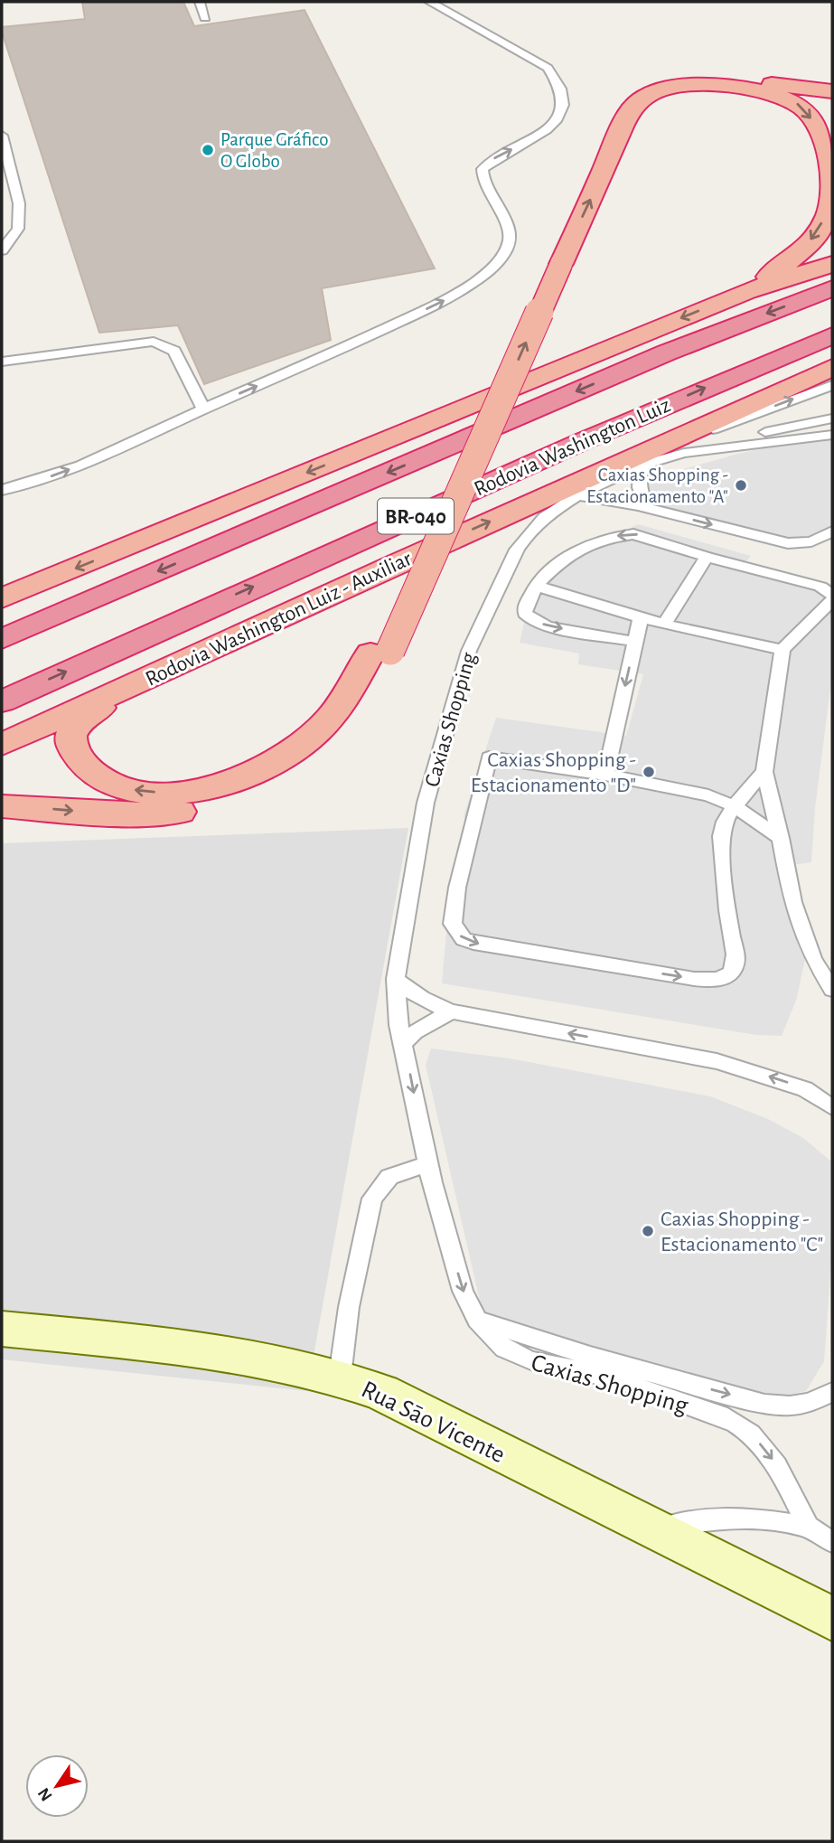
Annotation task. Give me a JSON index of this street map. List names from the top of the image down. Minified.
{"streets":{"highway":["Rodovia Washington Luiz","BR-040","Rodovia Washington Luiz - Auxiliar"],"main road":["Rua Sāo Vicente"],"lane":["Caxias Shopping"]},"one_way":["Caxias Shopping"],"places":["Parque Gráfico O Globo","Caxias Shopping - Estacionamento \"A\"","Caxias Shopping - Estacionamento \"D\"","Caxias Shopping - Estacionamento \"C\""],"north":"bottom left"}
